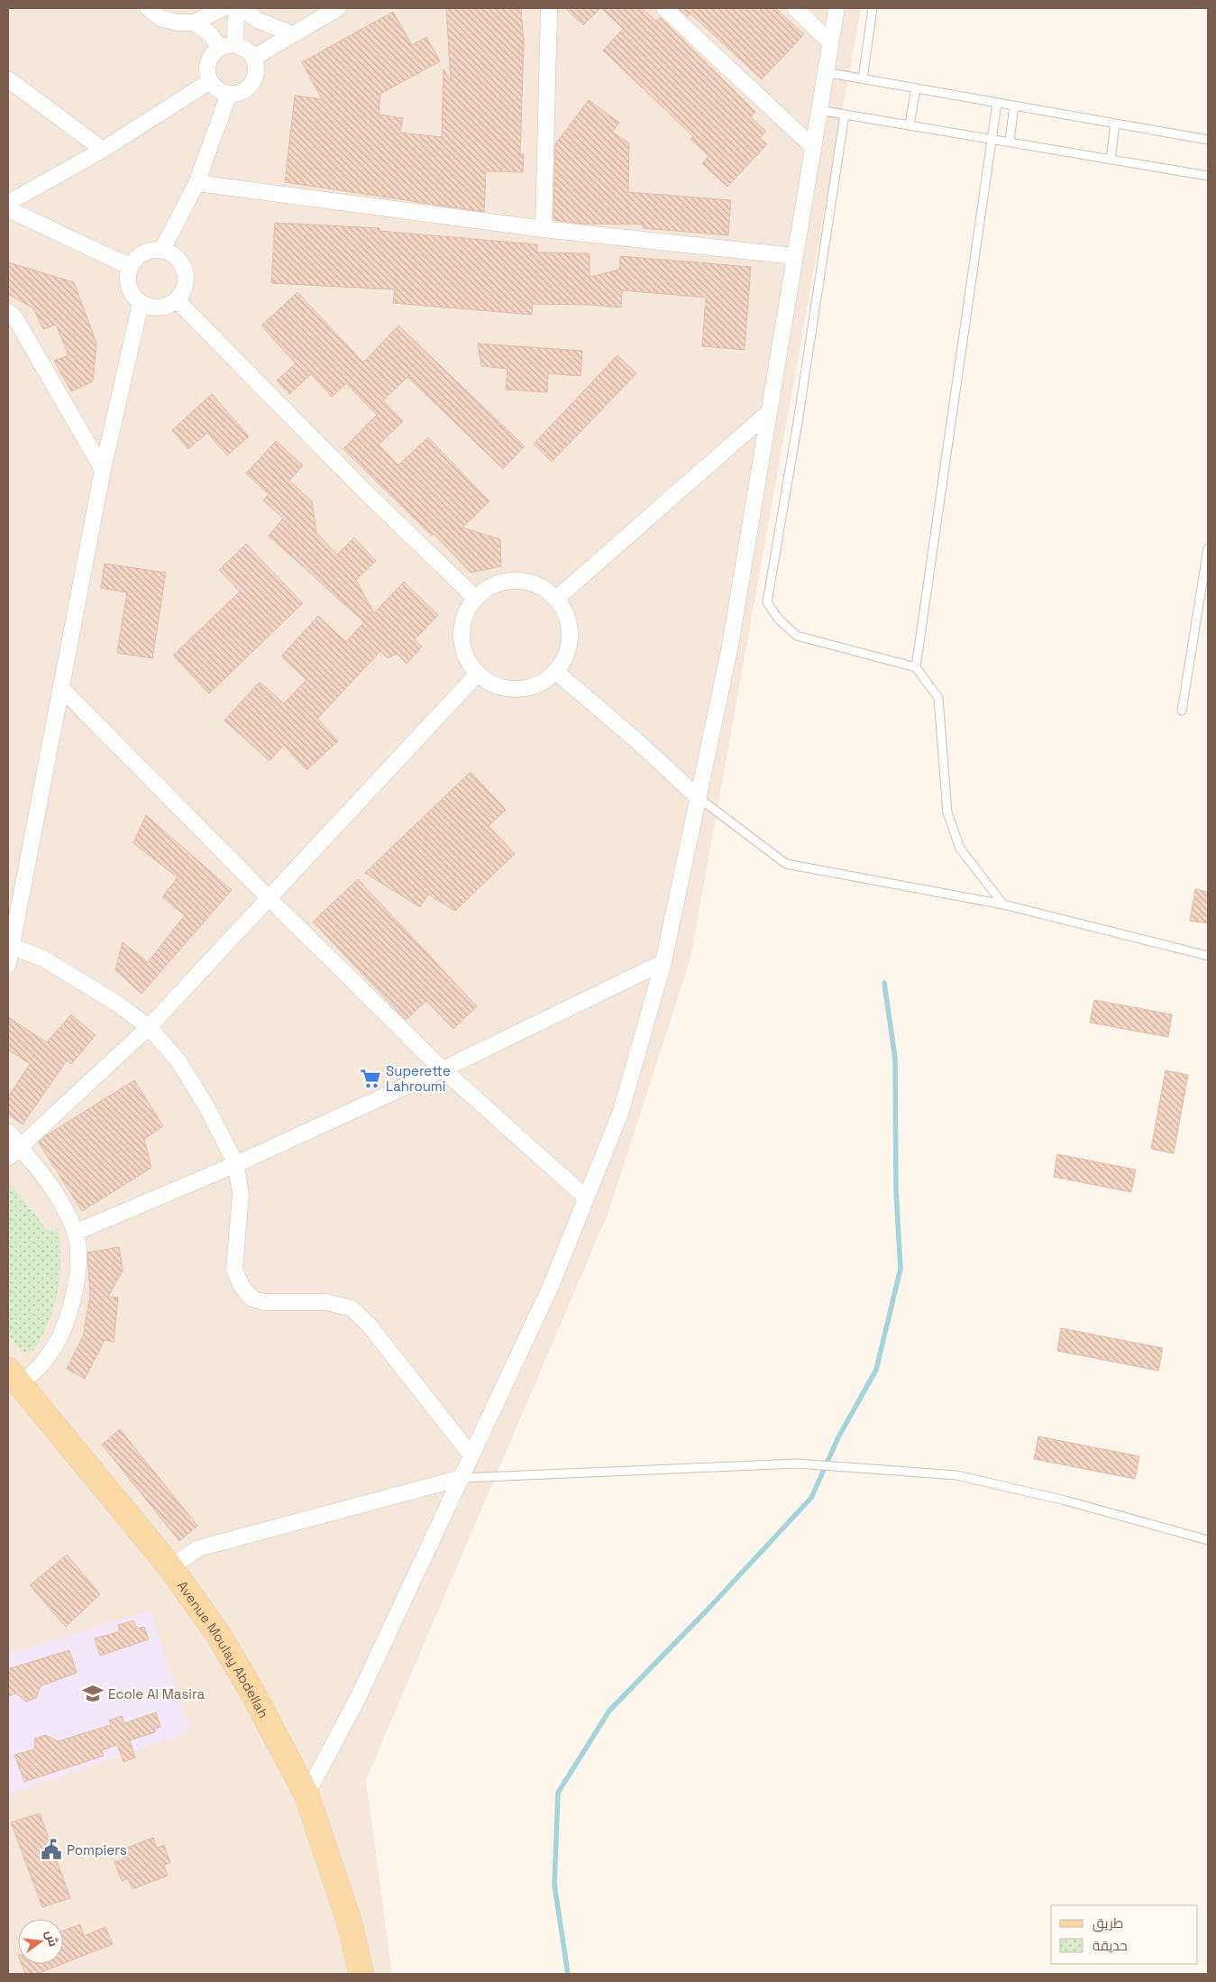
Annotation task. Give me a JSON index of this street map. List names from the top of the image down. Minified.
{"streets":{"main road":["Avenue Moulay Abdellah"]},"places":{"supermarket":["Superette Lahroumi"],"school or university":["Ecole Al Masira"],"public building":["Pompiers"]},"legend":["طريق","حديقة"],"north":"right"}
